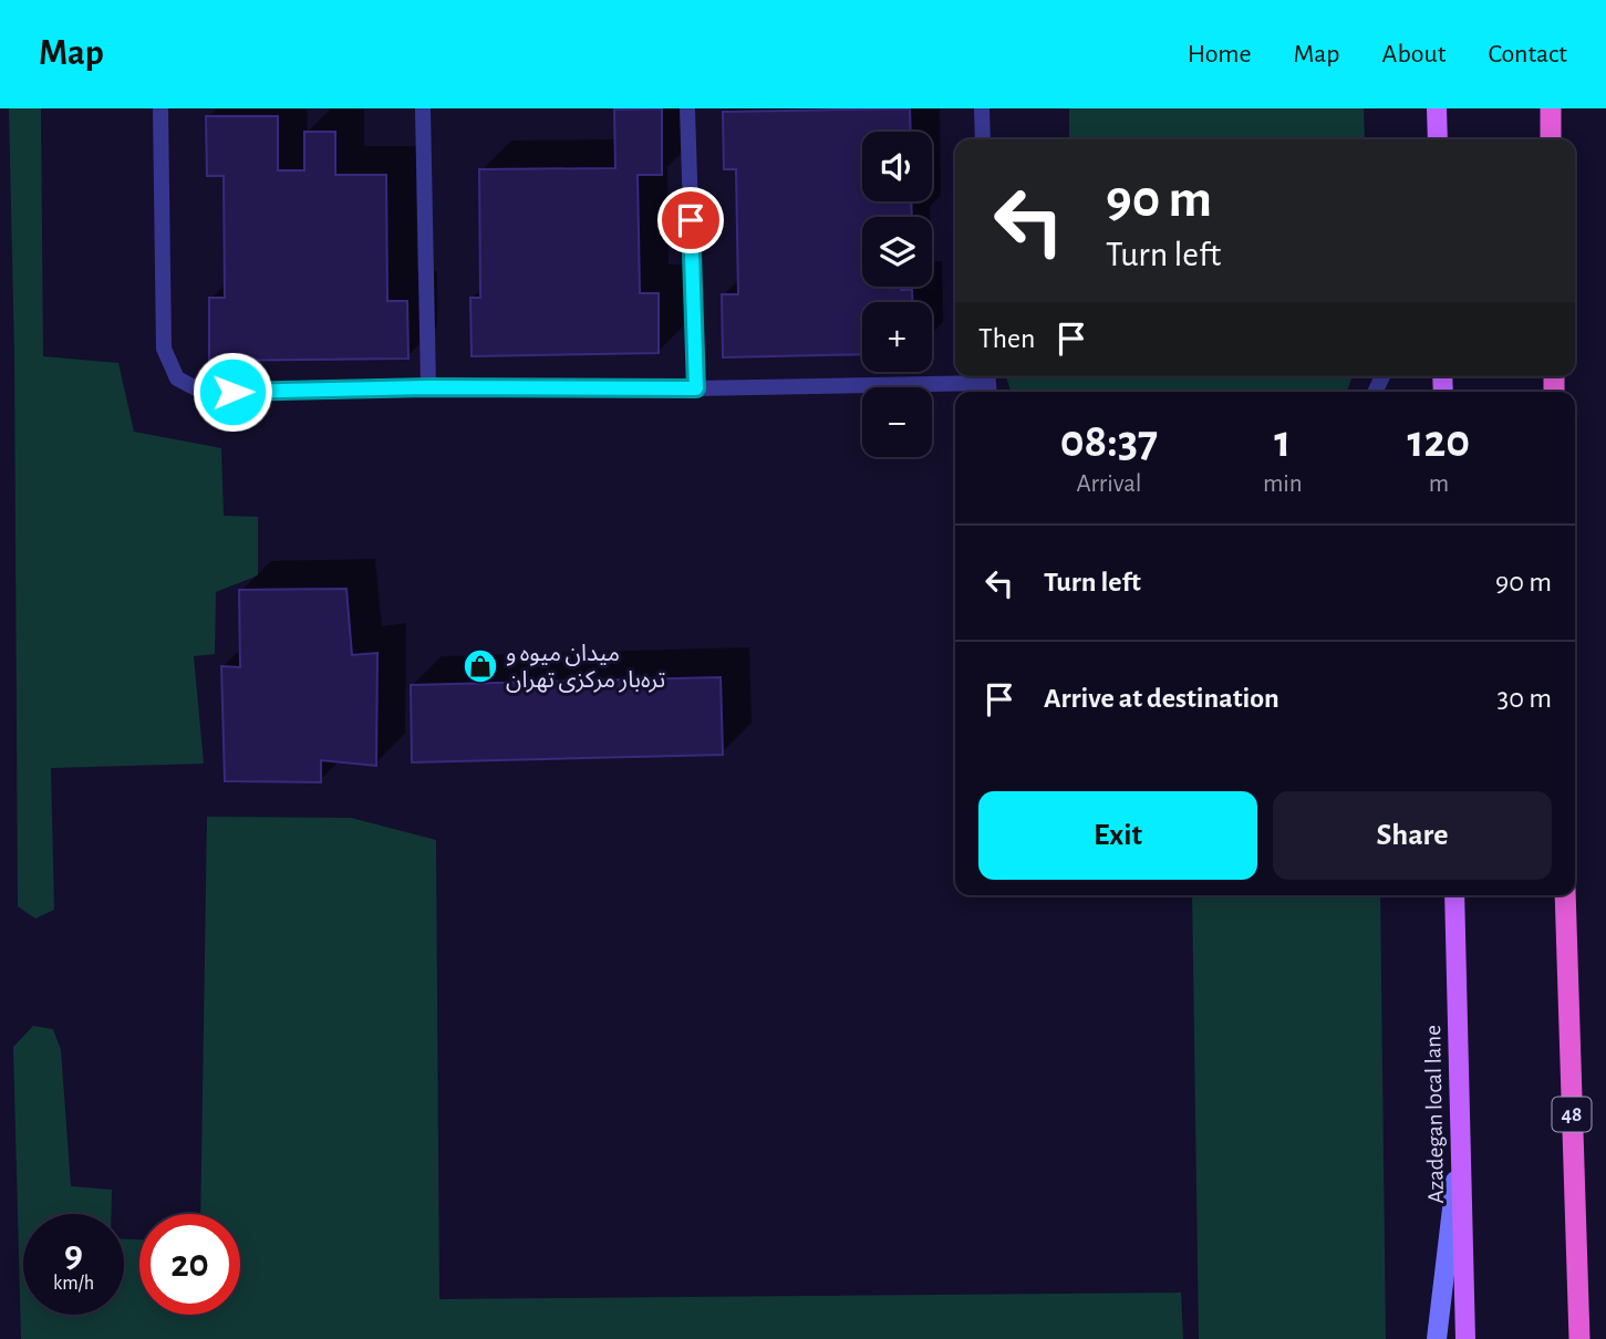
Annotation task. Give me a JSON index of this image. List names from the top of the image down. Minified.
{"streets":{"highway":["48"],"main road":["Azadegan local lane"]},"places":{"shop":["میدان میوه و تره‌بار مرکزی تهران"]},"page":{"header":"Map","nav":["Home","Map","About","Contact"],"map_buttons":["+","−"],"turn":["90 m","Turn left"],"then":"Then","eta":["08:37","Arrival","1","min","120","m"],"list":[{"name":"Turn left","value":"90 m"},{"name":"Arrive at destination","value":"30 m"}],"buttons":["Exit","Share"],"speed":"9 km/h","limit":"20"}}
